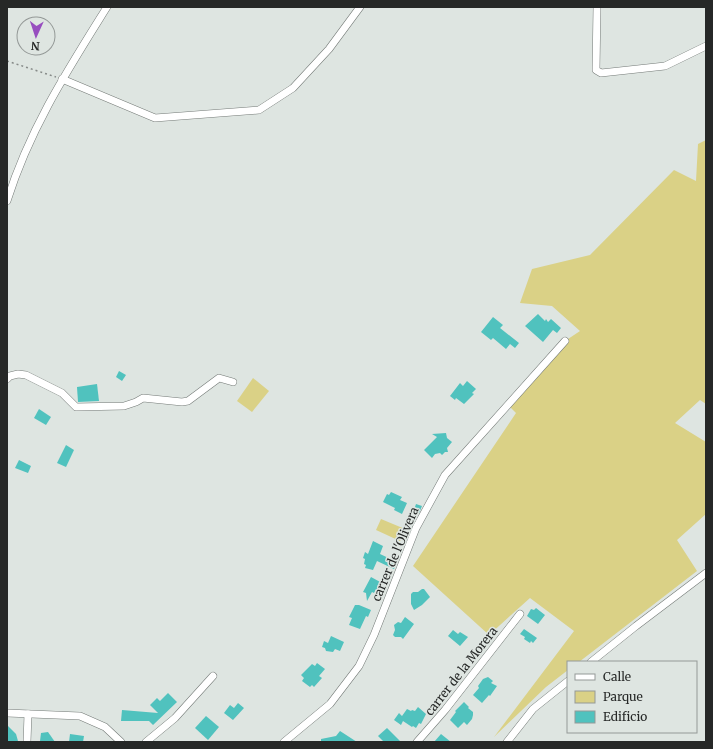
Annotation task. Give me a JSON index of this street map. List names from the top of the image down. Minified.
{"streets":{"street":["carrer de l'Olivera","carrer de la Morera"]},"legend":["Calle","Parque","Edificio"],"north":"bottom"}
